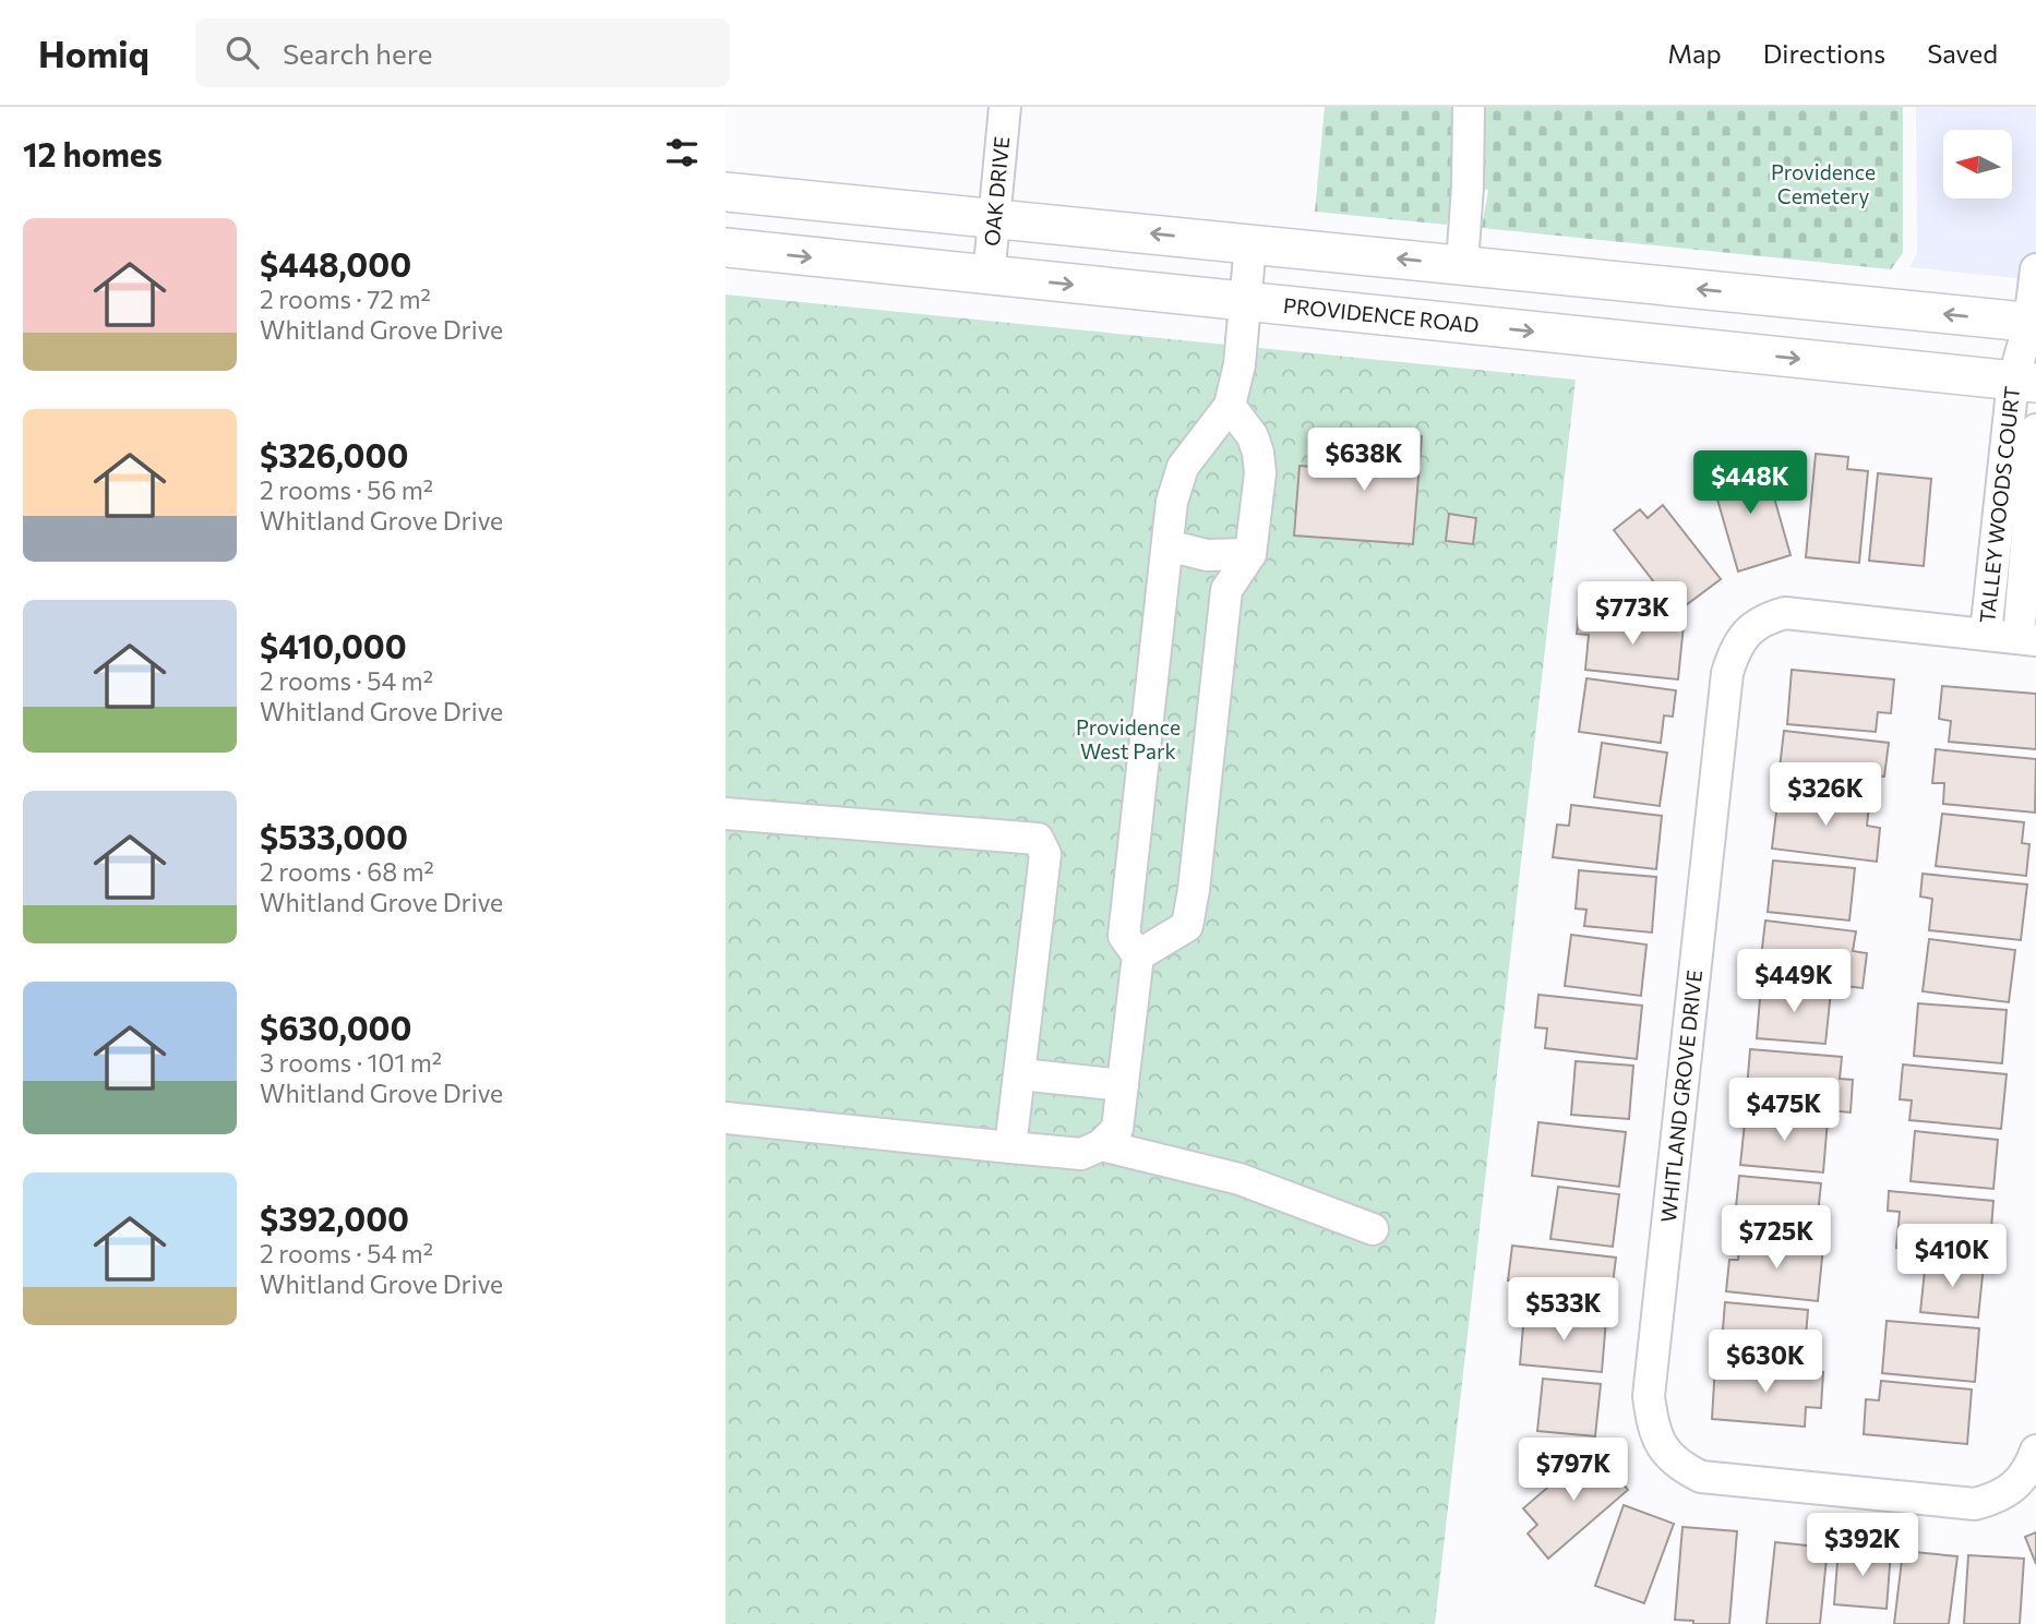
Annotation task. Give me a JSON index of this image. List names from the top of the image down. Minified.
{"streets":{"main road":["PROVIDENCE ROAD"],"street":["OAK DRIVE","TALLEY WOODS COURT","WHITLAND GROVE DRIVE"]},"crossings":[["OAK DRIVE","PROVIDENCE ROAD"],["PROVIDENCE ROAD","TALLEY WOODS COURT"],["TALLEY WOODS COURT","WHITLAND GROVE DRIVE"]],"parks":["Providence Cemetery","Providence West Park"],"north":"left","page":{"header":"Homiq","search":"Search here","nav":["Map","Directions","Saved"],"heading":"12 homes","list":[{"name":"$448,000","note":"2 rooms · 72 m² · Whitland Grove Drive"},{"name":"$326,000","note":"2 rooms · 56 m² · Whitland Grove Drive"},{"name":"$410,000","note":"2 rooms · 54 m² · Whitland Grove Drive"},{"name":"$533,000","note":"2 rooms · 68 m² · Whitland Grove Drive"},{"name":"$630,000","note":"3 rooms · 101 m² · Whitland Grove Drive"},{"name":"$392,000","note":"2 rooms · 54 m² · Whitland Grove Drive"}],"price":["$638K","$448K","$773K","$326K","$449K","$475K","$725K","$410K","$533K","$630K","$797K","$392K"]}}
